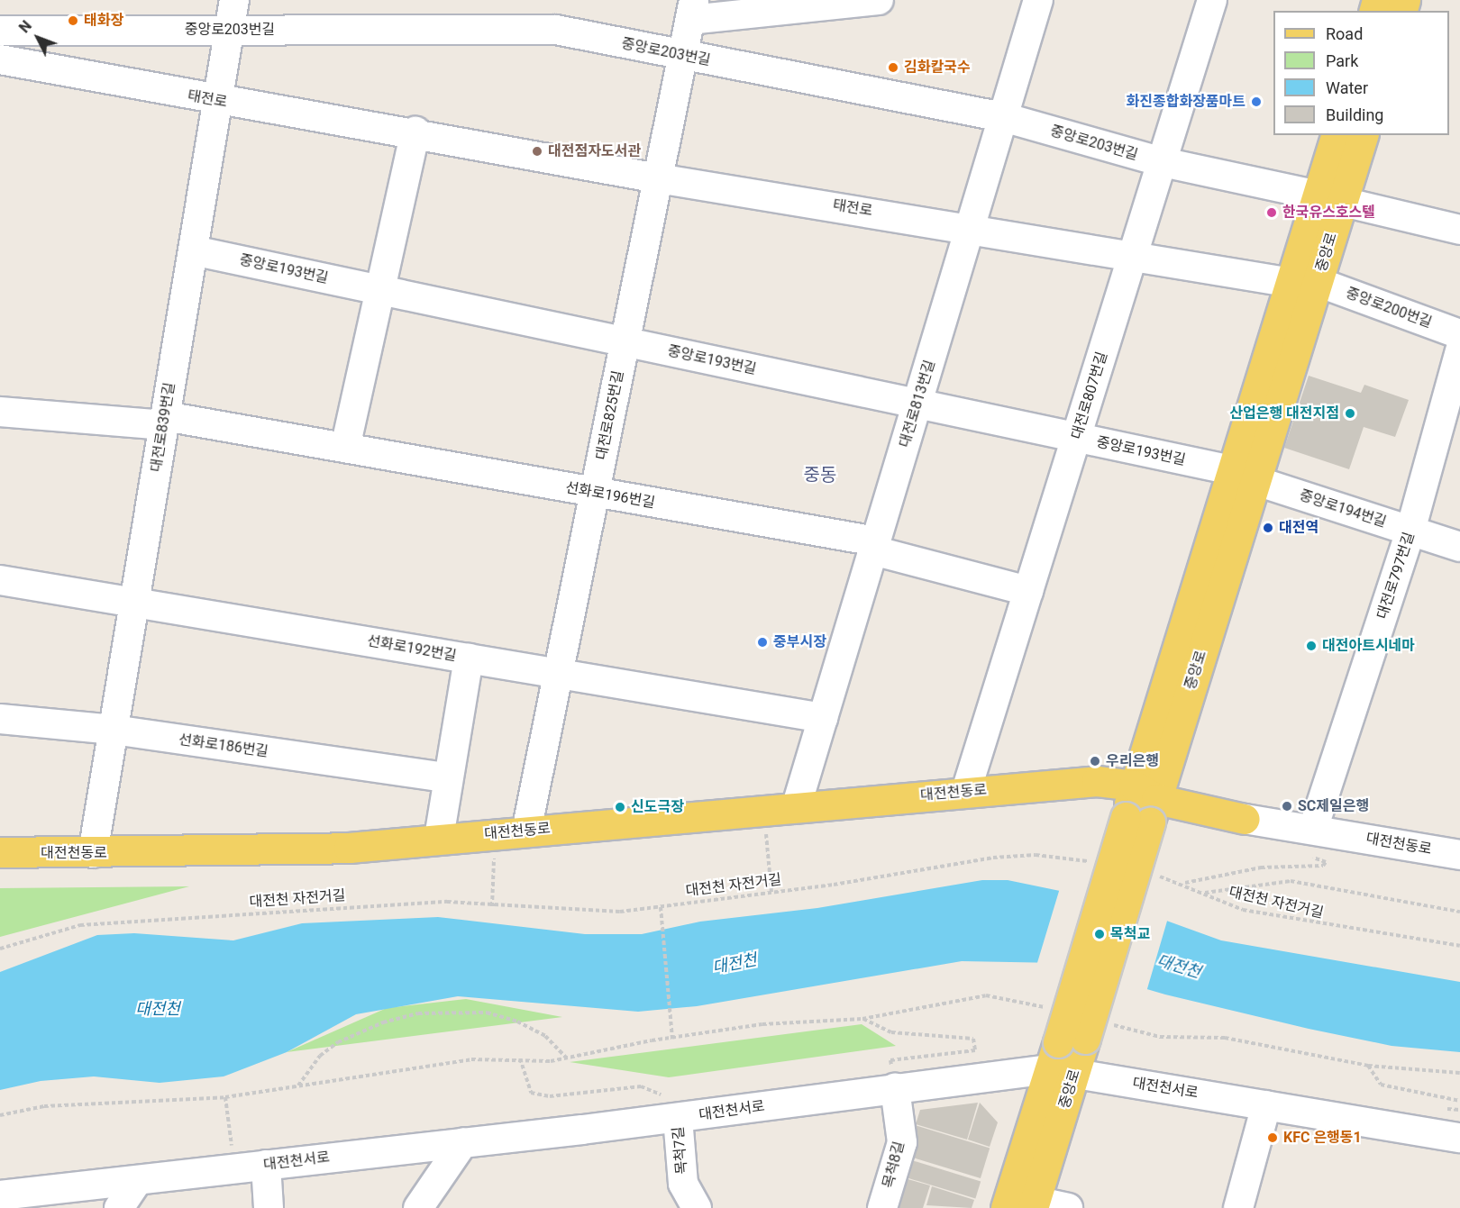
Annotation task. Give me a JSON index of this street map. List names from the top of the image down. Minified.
{"streets":{"main road":["중앙로","대전천동로"],"street":["중앙로203번길","태전로","중앙로193번길","중앙로200번길","대전로807번길","대전로813번길","대전로825번길","대전로839번길","선화로196번길","중앙로194번길","대전로797번길","선화로192번길","선화로186번길","대전천서로","목척7길","목척8길"],"path":["대전천 자전거길"]},"crossings":[["중앙로203번길","중앙로"],["중앙로203번길","대전로807번길"],["중앙로203번길","대전로813번길"],["중앙로203번길","대전로825번길"],["중앙로203번길","대전로839번길"],["태전로","중앙로"],["태전로","중앙로200번길"],["태전로","대전로807번길"],["태전로","대전로813번길"],["태전로","대전로825번길"],["태전로","대전로839번길"],["중앙로","중앙로193번길"],["중앙로","중앙로200번길"],["중앙로","중앙로194번길"],["중앙로","대전천동로"],["중앙로","대전천서로"],["중앙로193번길","대전로807번길"],["중앙로193번길","대전로813번길"],["중앙로193번길","대전로825번길"],["중앙로193번길","대전로839번길"],["중앙로193번길","중앙로194번길"],["대전로807번길","선화로196번길"],["대전로807번길","대전천동로"],["대전로813번길","선화로196번길"],["대전로813번길","선화로192번길"],["대전로813번길","대전천동로"],["대전로825번길","선화로196번길"],["대전로825번길","선화로192번길"],["대전로825번길","대전천동로"],["대전로839번길","선화로196번길"],["대전로839번길","선화로192번길"],["대전로839번길","선화로186번길"],["대전로839번길","대전천동로"],["중앙로194번길","대전로797번길"],["대전로797번길","대전천동로"],["대전천서로","목척7길"],["대전천서로","목척8길"]],"districts":["중동"],"water":["대전천"],"places":["태화장","김화칼국수","화진종합화장품마트","대전점자도서관","한국유스호스텔","산업은행 대전지점","대전역","중부시장","대전아트시네마","우리은행","SC제일은행","신도극장","목척교","KFC 은행동1"],"legend":["Road","Park","Water","Building"],"north":"top left"}
